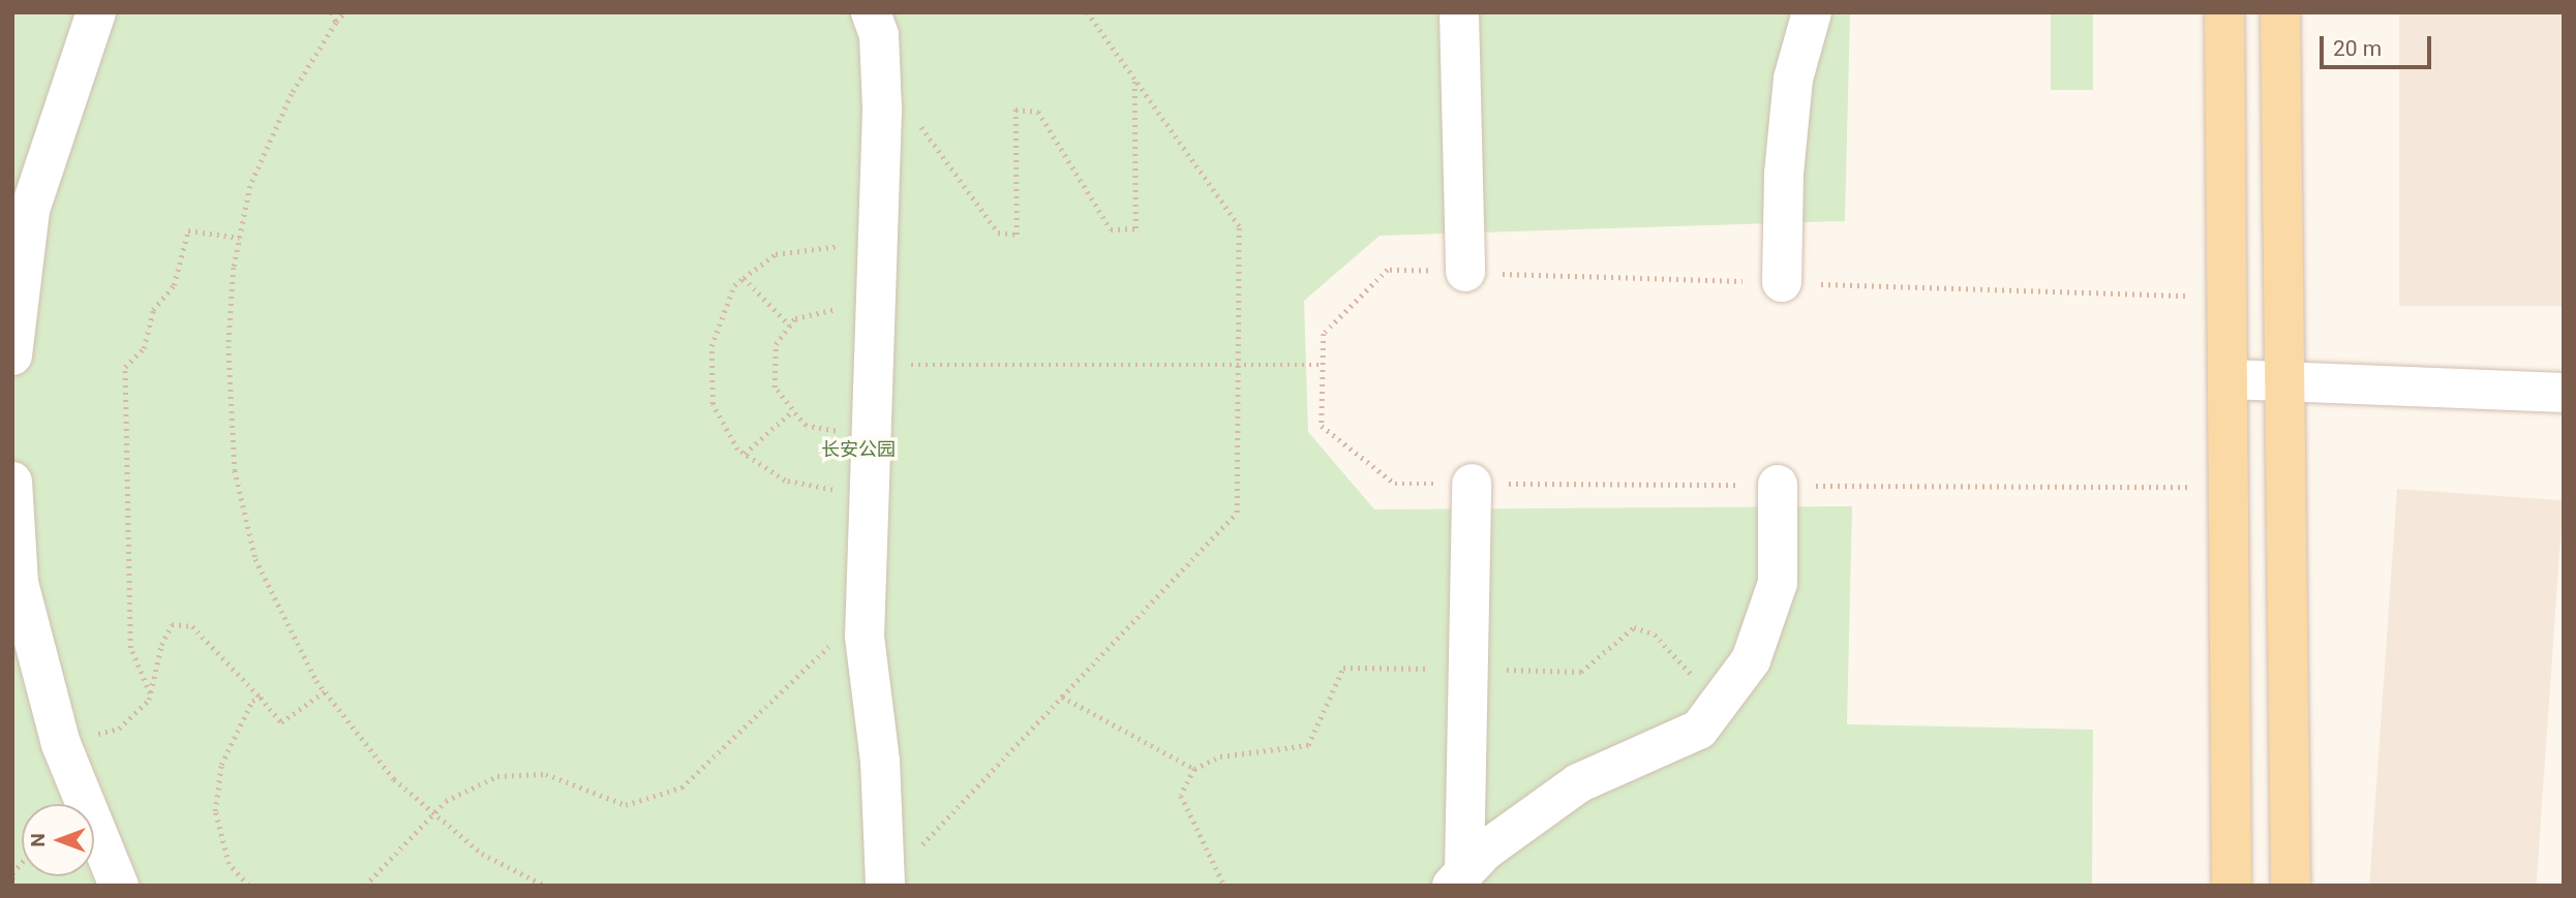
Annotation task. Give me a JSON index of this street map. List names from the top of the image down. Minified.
{"parks":["长安公园"],"scale_bar":"20 m","north":"left"}
